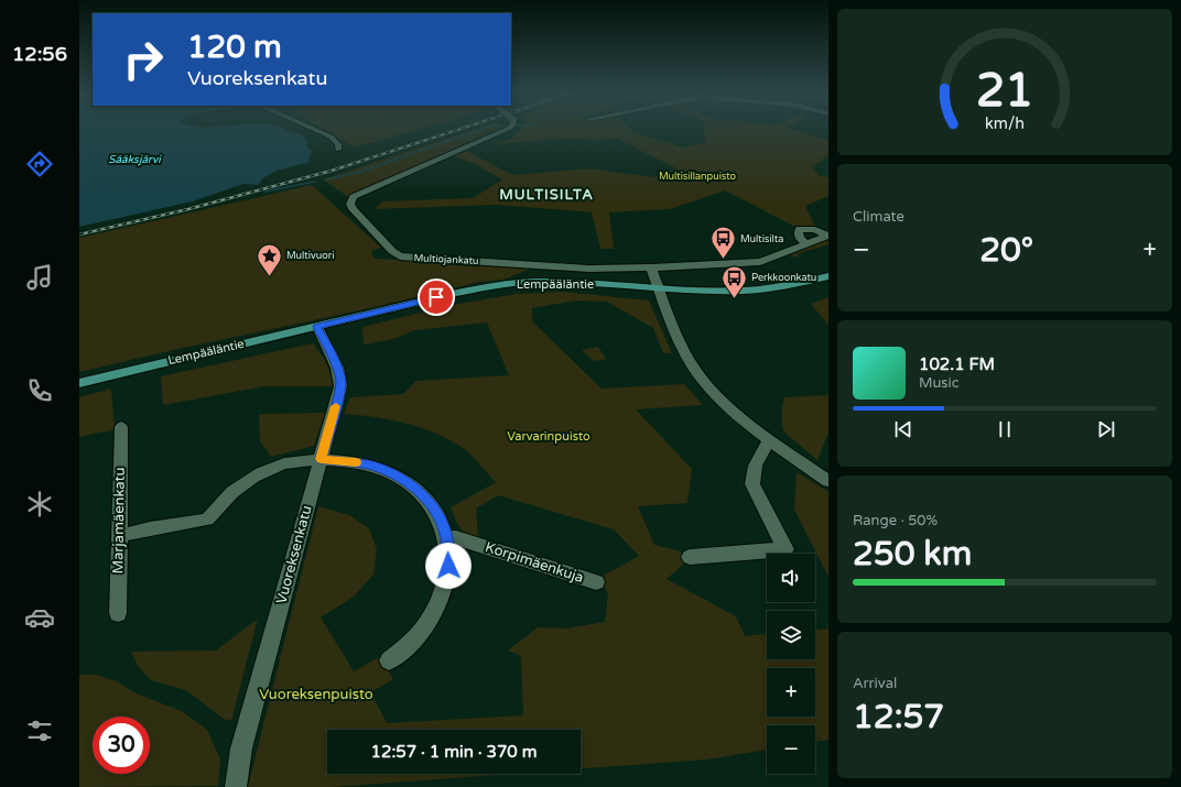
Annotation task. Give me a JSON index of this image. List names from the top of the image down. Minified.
{"streets":{"main road":["Lempääläntie"],"street":["Multiojankatu","Marjamäenkatu","Vuoreksenkatu","Korpimäenkuja"]},"crossings":[["Lempääläntie","Vuoreksenkatu"]],"districts":["MULTISILTA"],"water":["Sääksjärvi"],"parks":["Multisillanpuisto","Varvarinpuisto","Vuoreksenpuisto"],"places":{"bus stop":["Multisilta","Perkkoonkatu"],"place":["Multivuori"]},"page":{"tabs":"12:56","turn":["120 m","Vuoreksenkatu"],"tile":["Climate",["Range · 50%","250 km"],["Arrival","12:57"]],"heat":["−","20°","+"],"song":["102.1 FM","Music"],"map_buttons":["+","−"],"limit":"30","trip":"12:57 · 1 min · 370 m","gauge":["21","km/h"]}}
